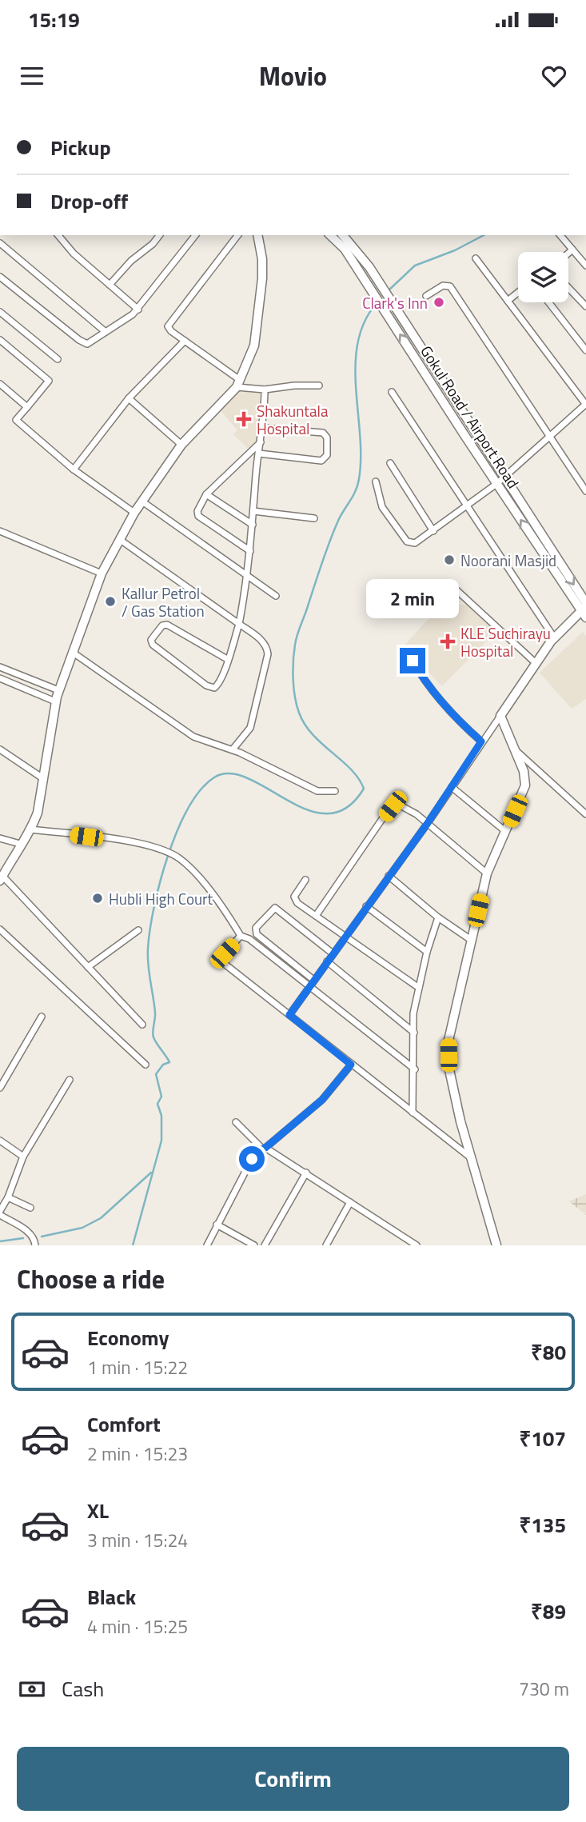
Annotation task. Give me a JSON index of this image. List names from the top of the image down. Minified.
{"streets":{"main road":["Gokul Road / Airport Road"]},"places":{"other":["Clark's Inn","Noorani Masjid","Kallur Petrol / Gas Station","Hubli High Court"],"health":["Shakuntala Hospital","KLE Suchirayu Hospital"]},"page":{"status":"15:19","header":"Movio","banner":["Pickup","Drop-off"],"bubble":"2 min","heading":"Choose a ride","list":[{"name":"Economy","note":"1 min · 15:22","value":"₹80"},{"name":"Comfort","note":"2 min · 15:23","value":"₹107"},{"name":"XL","note":"3 min · 15:24","value":"₹135"},{"name":"Black","note":"4 min · 15:25","value":"₹89"}],"pay":["Cash","730 m"],"buttons":"Confirm"}}
